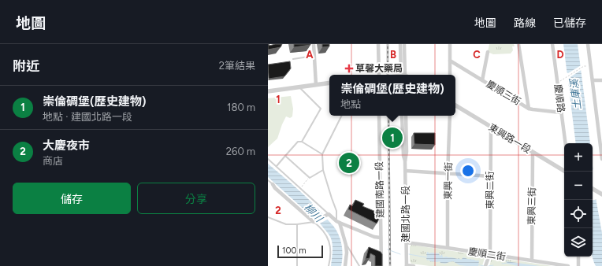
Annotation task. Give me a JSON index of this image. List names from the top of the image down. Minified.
{"streets":{"street":["慶順三街","慶順路","東興路一段","東興一街","建國南路一段","東興二街","東興三街","建國北路一段","慶順二街"]},"crossings":[["慶順三街","慶順路"],["東興路一段","東興二街"],["東興路一段","東興三街"],["東興一街","慶順二街"],["東興二街","慶順二街"],["東興三街","慶順二街"],["建國北路一段","慶順二街"]],"water":["土庫溪","柳川"],"places":{"health":["草馨大藥局"]},"scale_bar":"100 m","page":{"header":"地圖","nav":["地圖","路線","已儲存"],"heading":["附近","2筆結果"],"popup":["崇倫碉堡(歷史建物)","地點"],"list":[{"mark":"1","name":"崇倫碉堡(歷史建物)","note":"地點 · 建國北路一段","value":"180 m"},{"mark":"2","name":"大慶夜市","note":"商店","value":"260 m"}],"pins":["1","2"],"map_buttons":["+","−"],"buttons":["儲存","分享"],"scale":"100 m"},"grid":{"columns":["A","B","C","D"],"rows":["1","2"]}}
